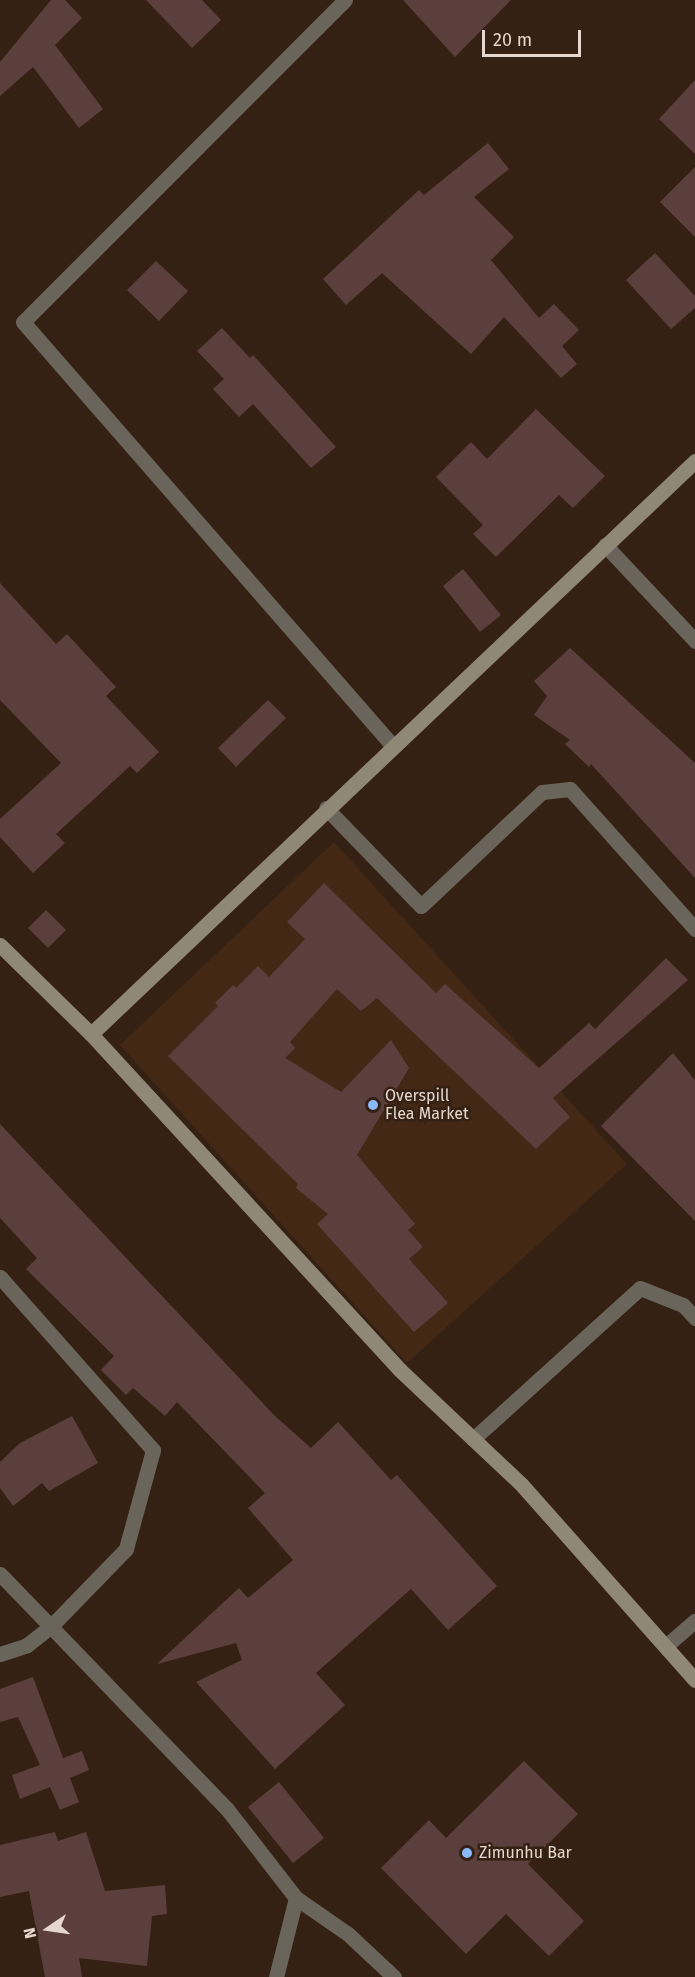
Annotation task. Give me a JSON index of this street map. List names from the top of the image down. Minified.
{"places":["Overspill Flea Market","Zimunhu Bar"],"scale_bar":"20 m","north":"left"}
